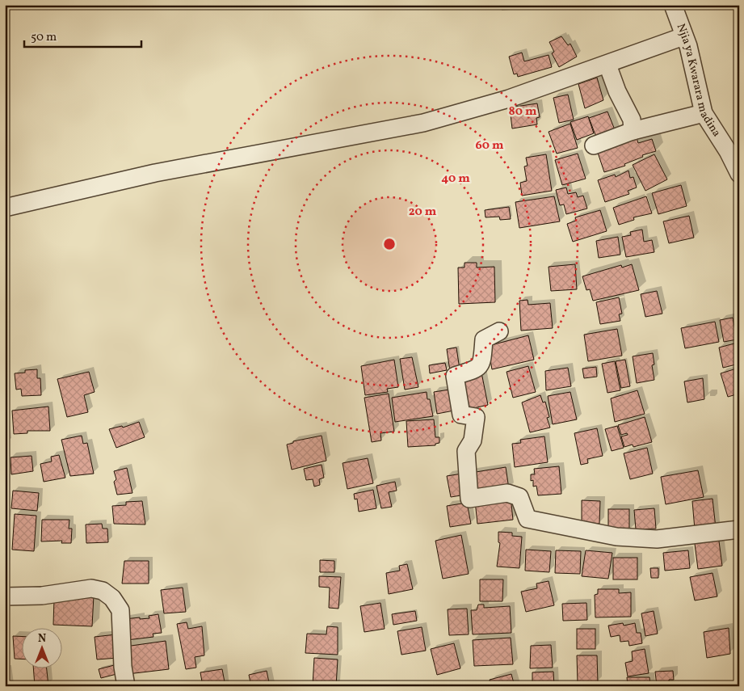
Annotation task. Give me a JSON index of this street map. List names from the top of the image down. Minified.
{"streets":{"street":["Njia ya Kwarara madina"]},"scale_bar":"50 m","north":"top","rings":["80 m","60 m","40 m","20 m"]}
